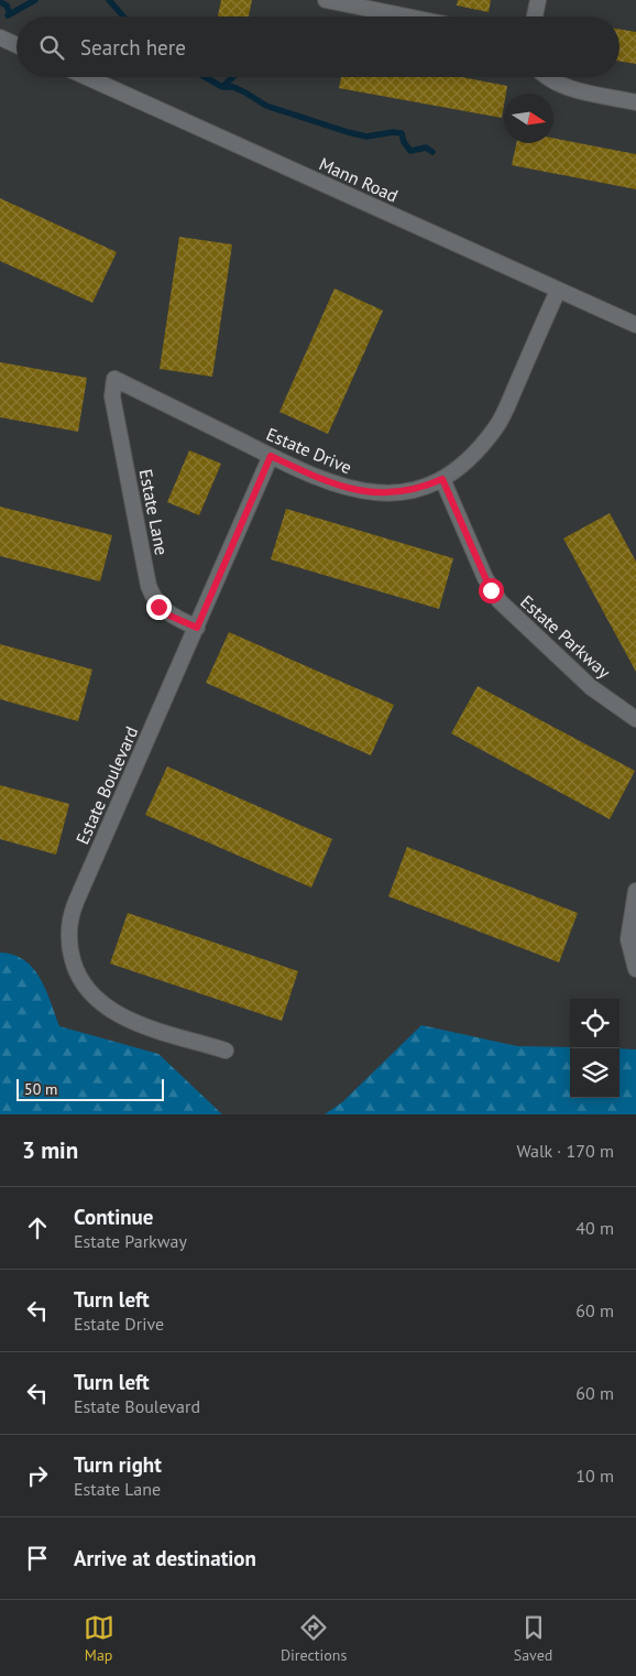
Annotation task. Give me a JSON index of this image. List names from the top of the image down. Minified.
{"streets":{"street":["Mann Road","Estate Drive","Estate Lane","Estate Parkway","Estate Boulevard"]},"crossings":[["Mann Road","Estate Drive"],["Estate Drive","Estate Lane"],["Estate Drive","Estate Parkway"],["Estate Drive","Estate Boulevard"],["Estate Lane","Estate Boulevard"]],"scale_bar":"50 m","north":"right","page":{"search":"Search here","scale":"50 m","heading":["3 min","Walk · 170 m"],"list":[["Continue","Estate Parkway","40 m"],["Turn left","Estate Drive","60 m"],["Turn left","Estate Boulevard","60 m"],["Turn right","Estate Lane","10 m"],"Arrive at destination"],"nav":["Map","Directions","Saved"]}}
